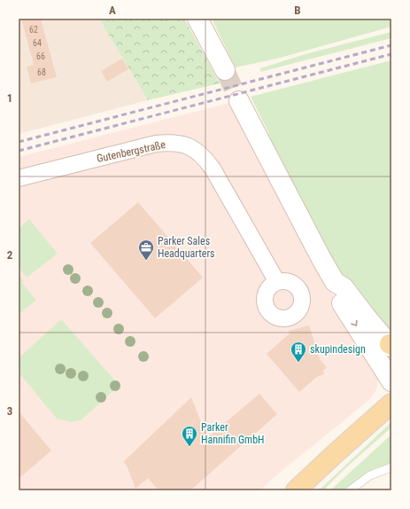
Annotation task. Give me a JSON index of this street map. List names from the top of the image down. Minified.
{"streets":{"street":["Gutenbergstraße"]},"places":{"office":["Parker Sales Headquarters"],"building":["skupindesign","Parker Hannifin GmbH"]},"house_numbers":["62","64","66","68"],"grid":{"columns":["A","B"],"rows":["1","2","3"]}}
